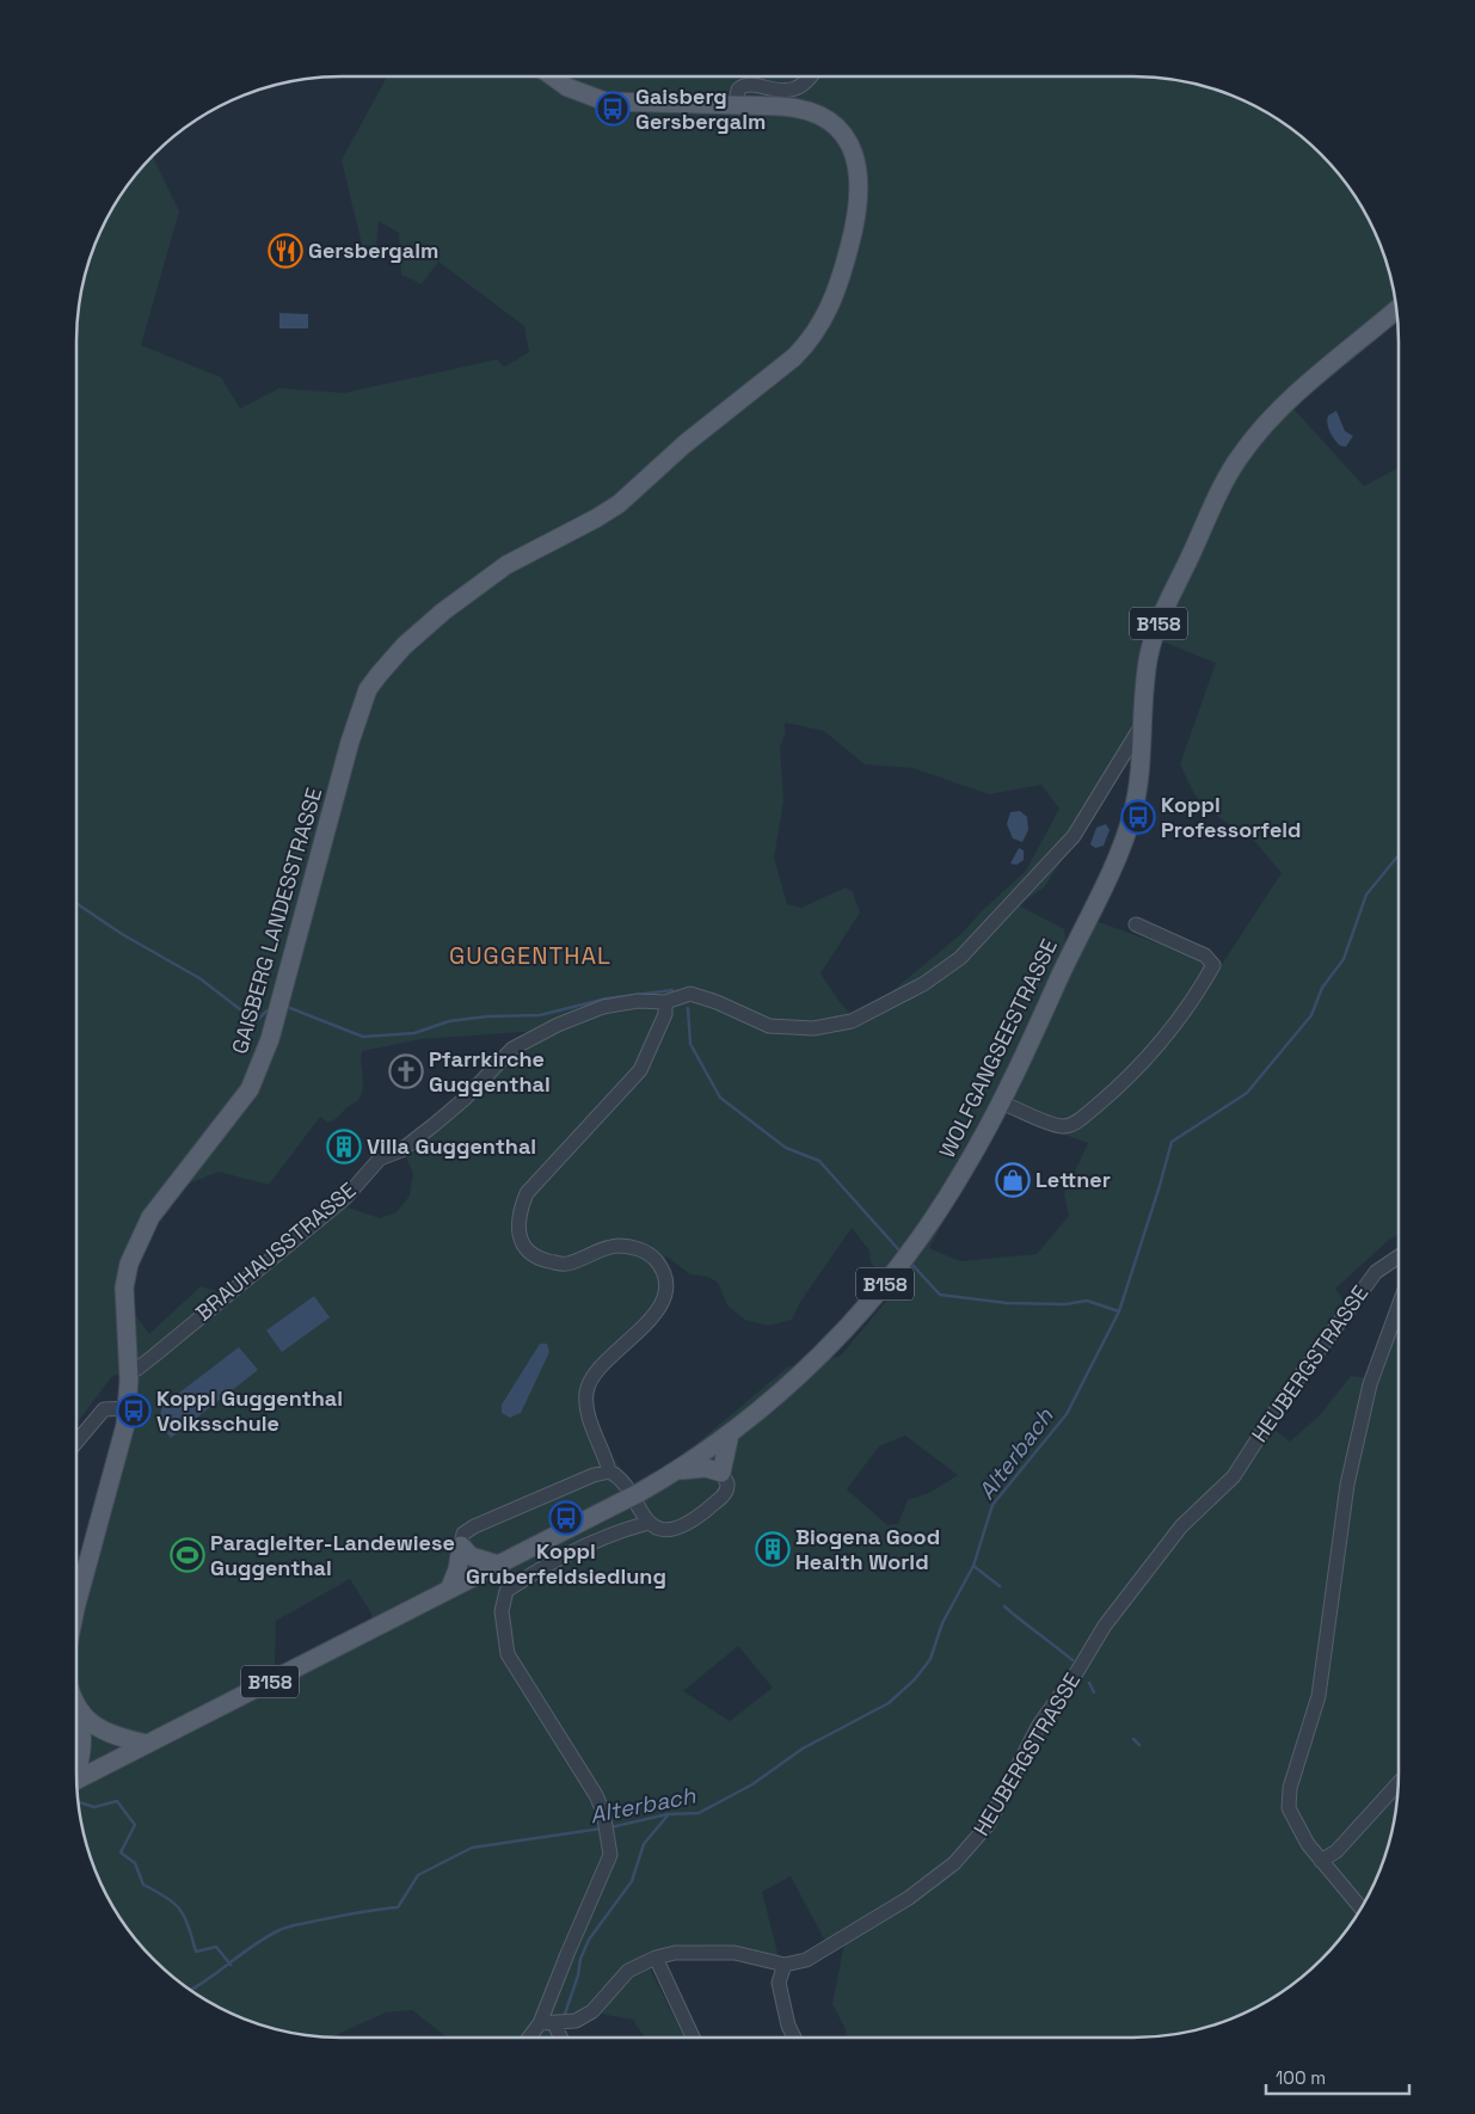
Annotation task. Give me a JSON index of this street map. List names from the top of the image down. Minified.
{"streets":{"main road":["B158","GAISBERG LANDESSTRASSE","WOLFGANGSEESTRASSE"],"street":["BRAUHAUSSTRASSE","HEUBERGSTRASSE"]},"crossings":[["GAISBERG LANDESSTRASSE","BRAUHAUSSTRASSE"],["WOLFGANGSEESTRASSE","BRAUHAUSSTRASSE"]],"districts":["GUGGENTHAL"],"water":["Alterbach"],"places":{"bus stop":["Gaisberg Gersbergalm","Koppl Professorfeld","Koppl Guggenthal Volksschule","Koppl Gruberfeldsiedlung"],"restaurant":["Gersbergalm"],"church":["Pfarrkirche Guggenthal"],"building":["Villa Guggenthal","Biogena Good Health World"],"shop":["Lettner"],"sports":["Paragleiter-Landewiese Guggenthal"]},"scale_bar":"100 m"}
